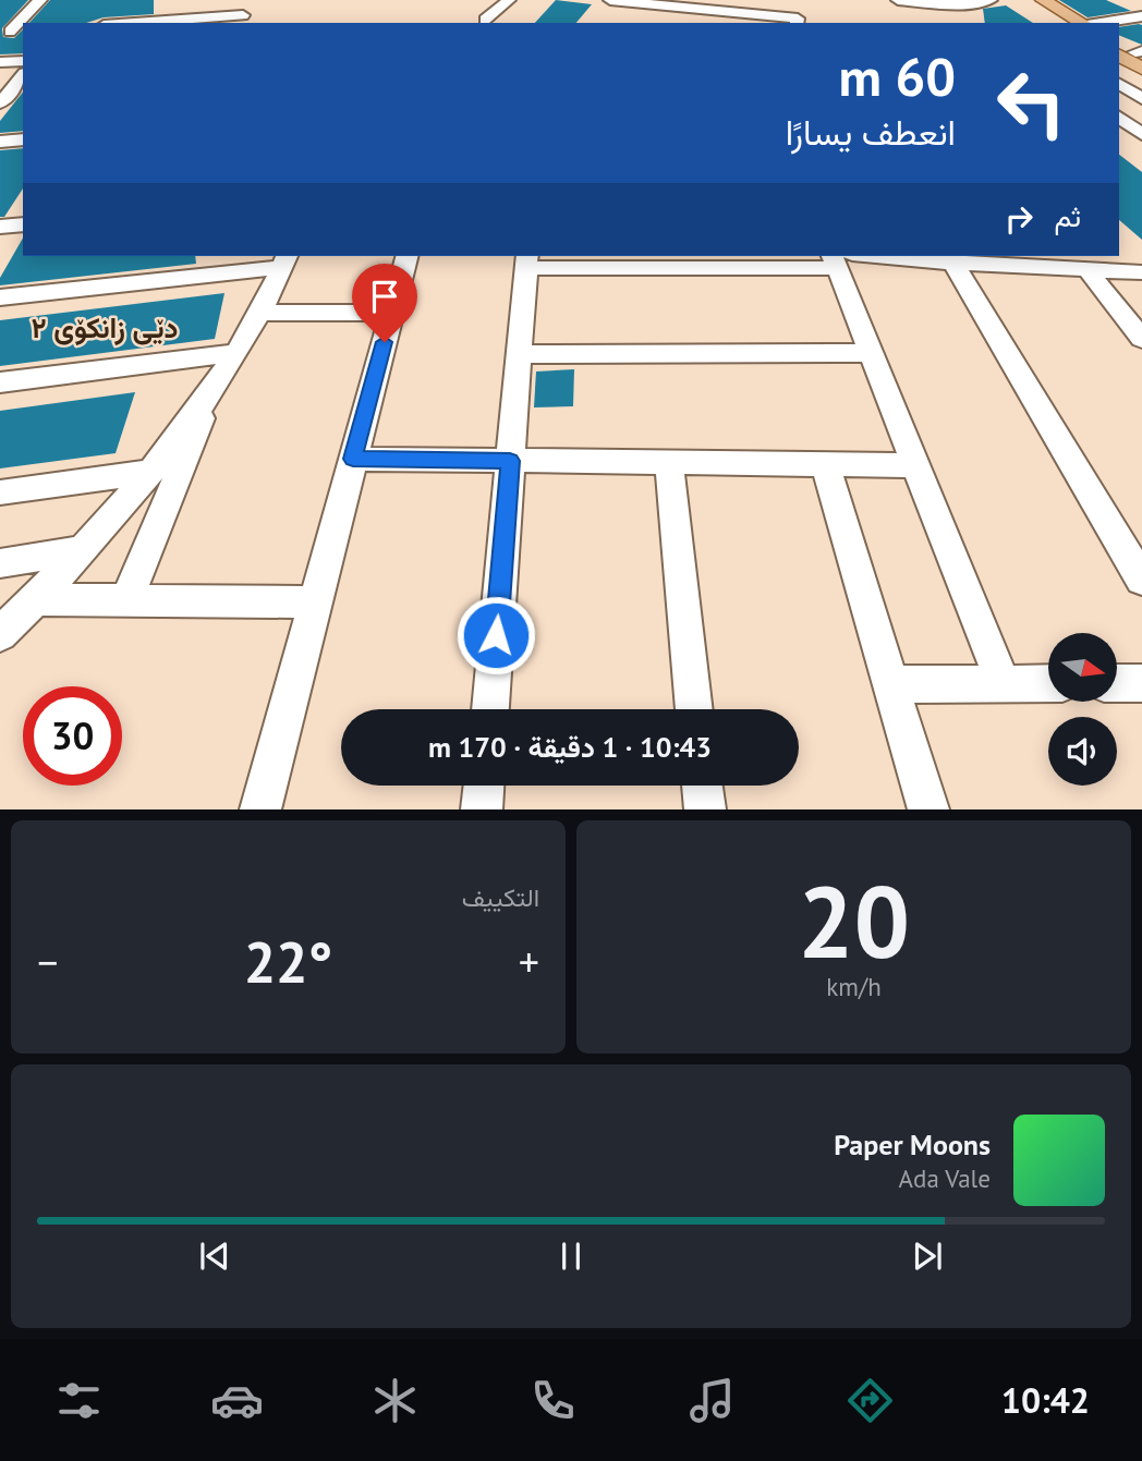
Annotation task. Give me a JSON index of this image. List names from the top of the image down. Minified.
{"districts":["دێی زانکۆی ٢"],"north":"right","page":{"turn":["60 m","انعطف يسارًا"],"then":"ثم","limit":"30","trip":"10:43 · 1 دقيقة · 170 m","tile":[["20","km/h"],"التكييف"],"heat":["−","22°","+"],"song":["Paper Moons","Ada Vale"],"tabs":"10:42"}}
